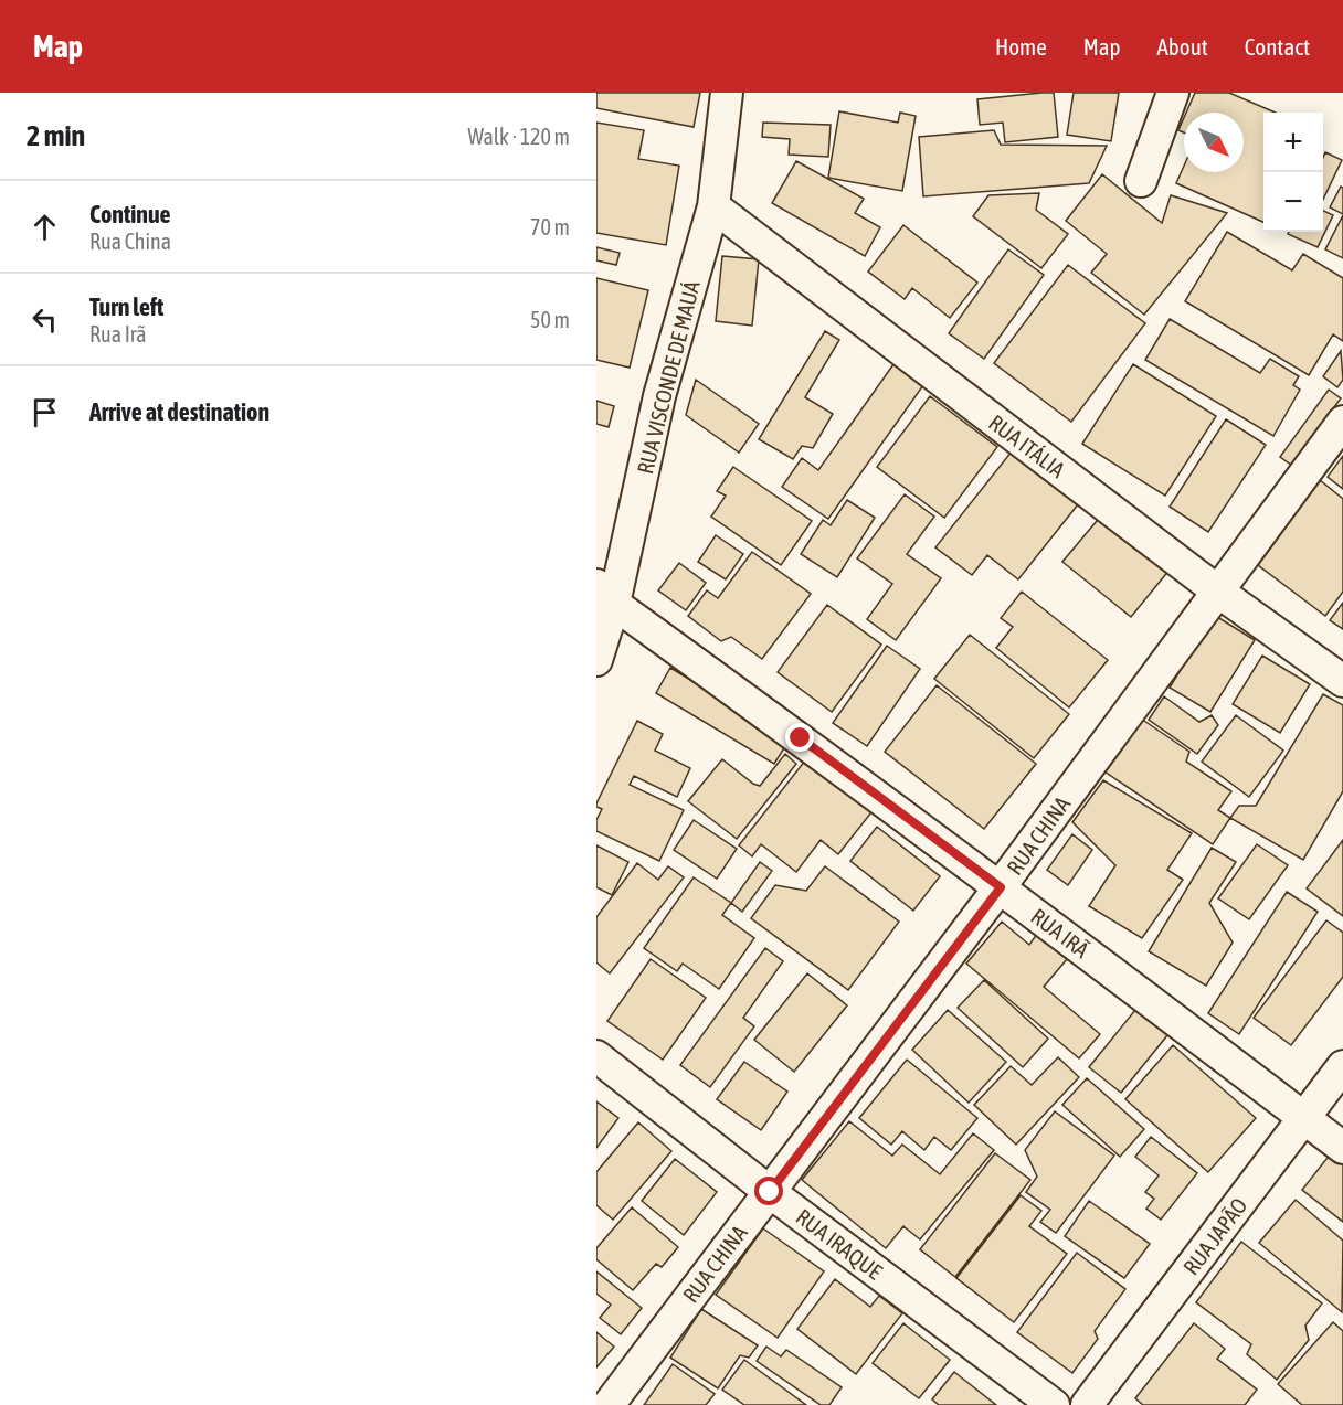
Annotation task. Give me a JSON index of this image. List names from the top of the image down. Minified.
{"streets":{"street":["RUA VISCONDE DE MAUÁ","RUA ITÁLIA","RUA CHINA","RUA IRÃ","RUA JAPÃO","RUA IRAQUE"]},"crossings":[["RUA VISCONDE DE MAUÁ","RUA ITÁLIA"],["RUA VISCONDE DE MAUÁ","RUA IRÃ"],["RUA ITÁLIA","RUA CHINA"],["RUA CHINA","RUA IRÃ"],["RUA CHINA","RUA IRAQUE"],["RUA IRÃ","RUA JAPÃO"]],"north":"bottom right","page":{"header":"Map","nav":["Home","Map","About","Contact"],"heading":["2 min","Walk · 120 m"],"map_buttons":["+","−"],"list":[["Continue","Rua China","70 m"],["Turn left","Rua Irã","50 m"],"Arrive at destination"]}}
